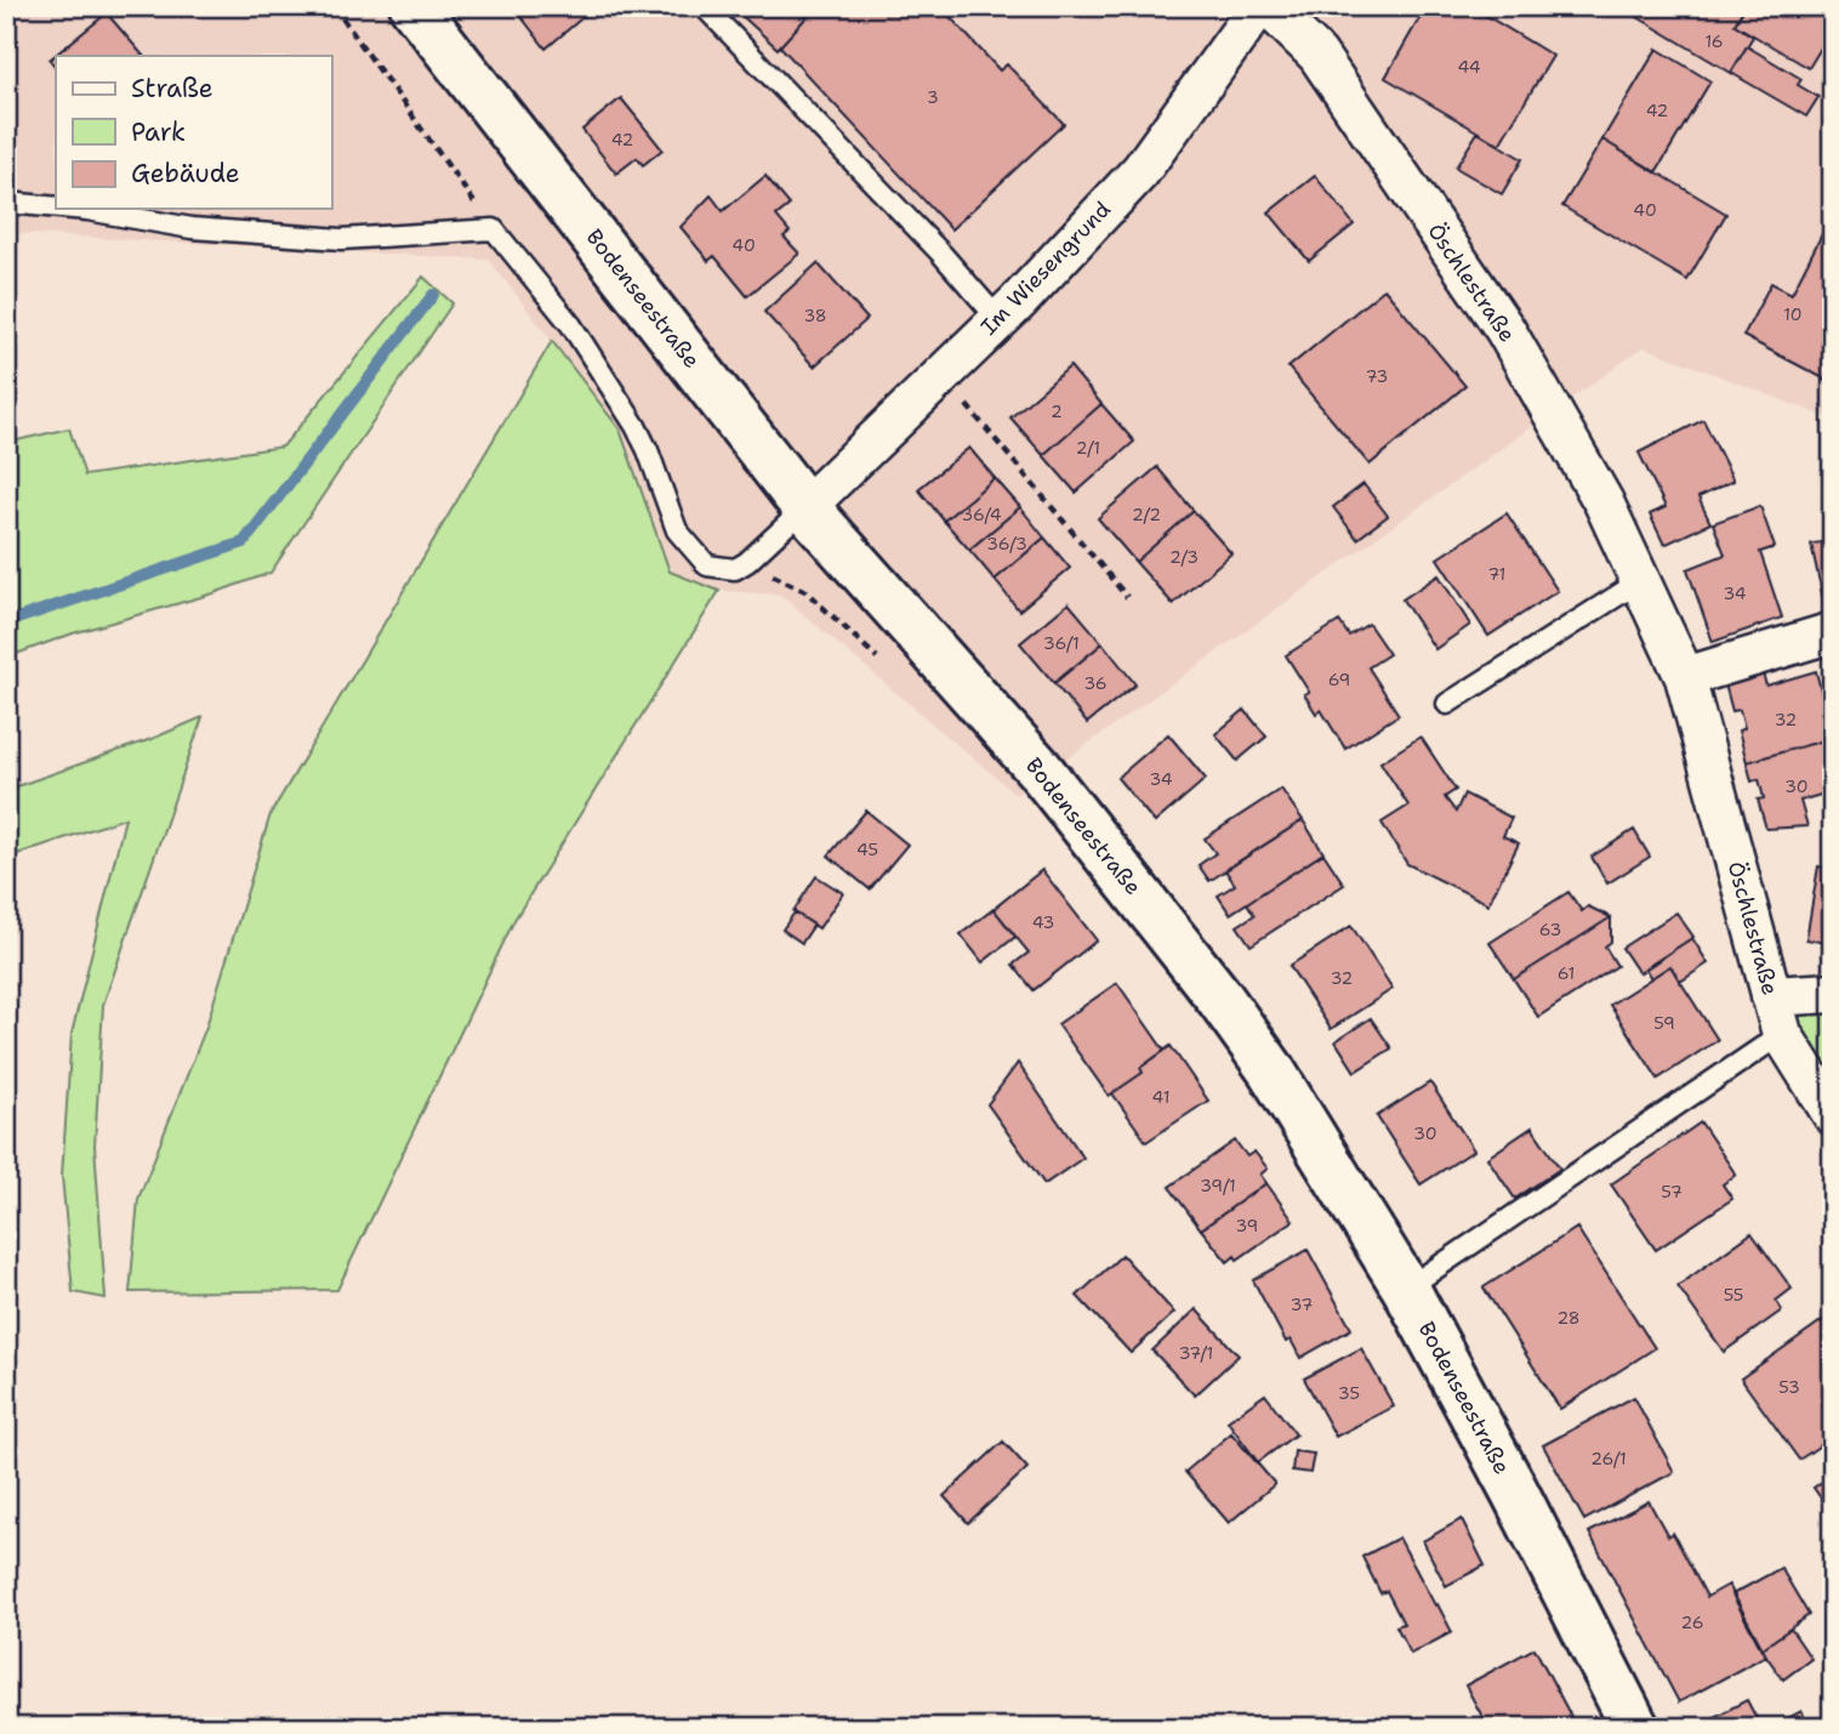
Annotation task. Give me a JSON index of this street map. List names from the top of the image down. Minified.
{"streets":{"street":["Im Wiesengrund","Öschlestraße","Bodenseestraße"]},"crossings":[["Im Wiesengrund","Bodenseestraße"]],"house_numbers":["16","44","3","42","42","40","40","10","38","73","2","2/1","36/4","2/2","36/3","2/3","71","34","36/1","69","36","32","34","30","45","43","63","61","32","59","41","30","39/1","57","39","55","37","28","37/1","53","35","26/1","26"],"legend":["Straße","Park","Gebäude"]}
